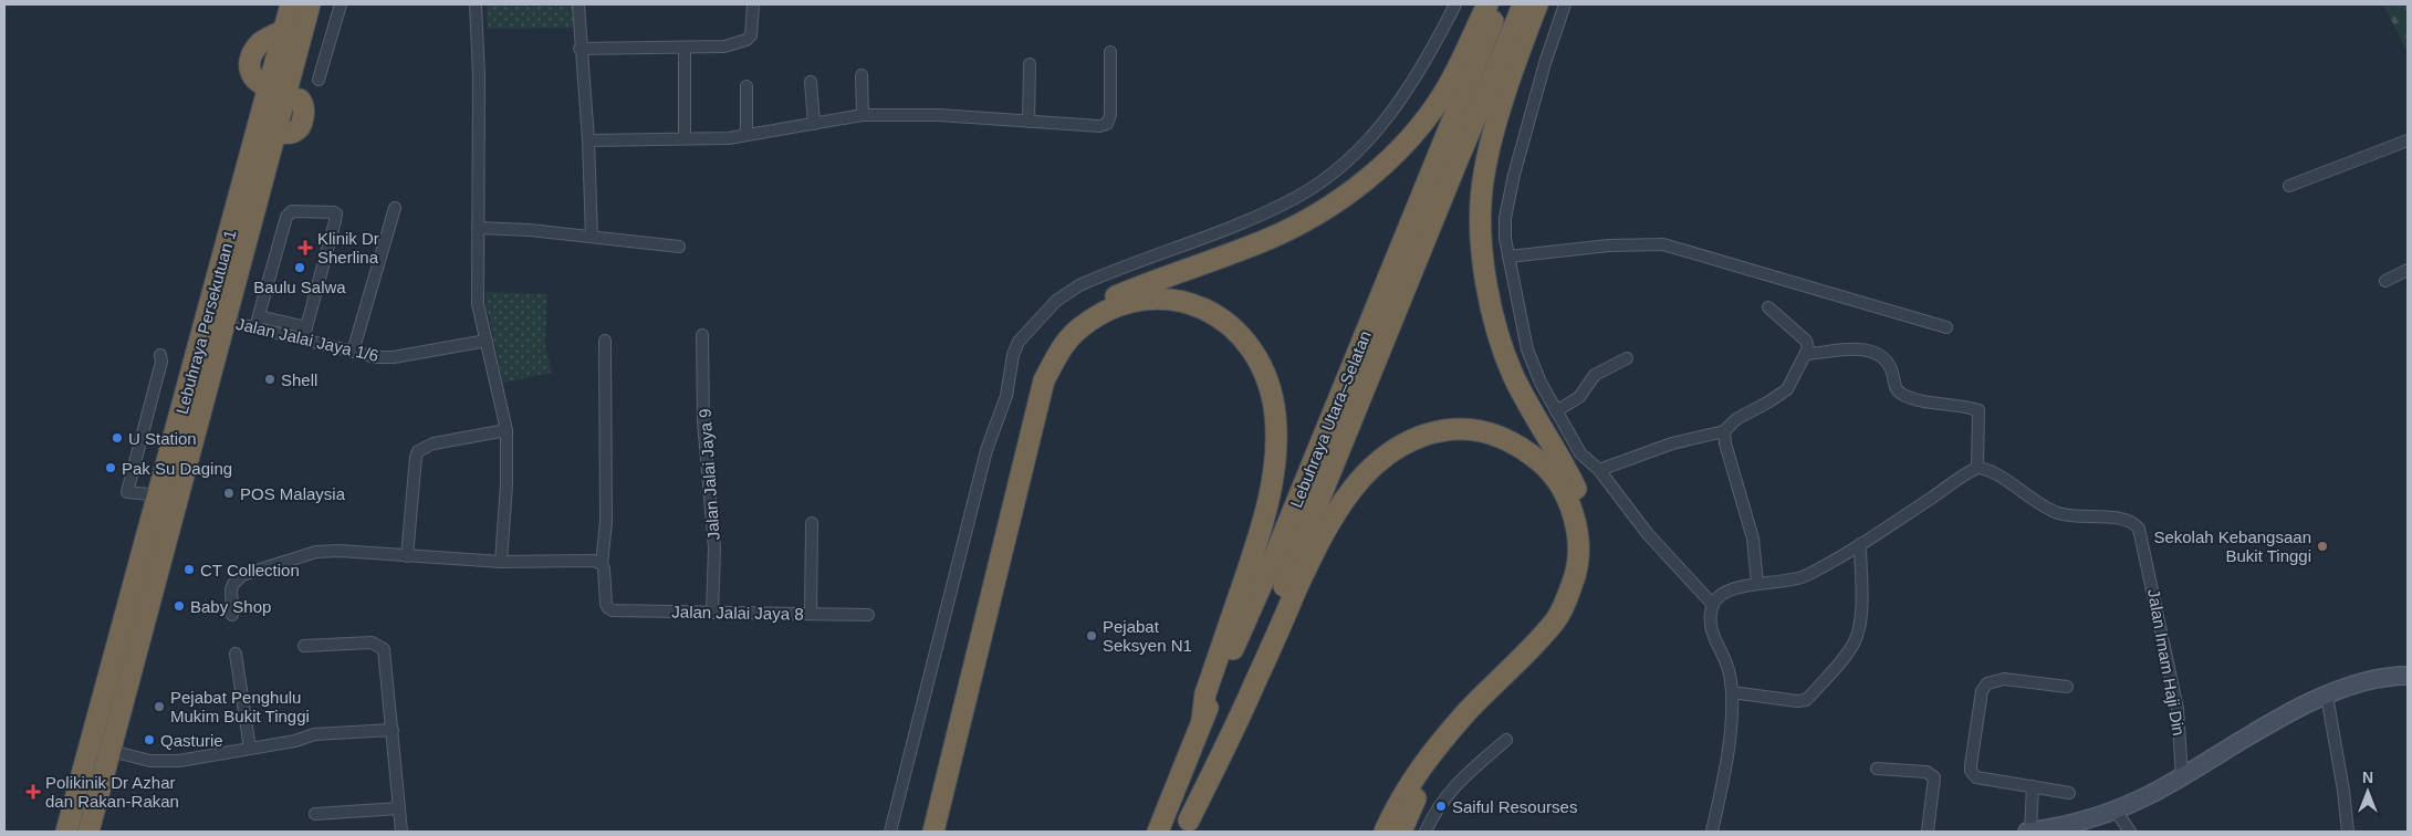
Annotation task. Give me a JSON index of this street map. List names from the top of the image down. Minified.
{"streets":{"highway":["Lebuhraya Persekutuan 1","Lebuhraya Utara–Selatan"],"street":["Jalan Jalai Jaya 1/6","Jalan Jalai Jaya 9","Jalan Jalai Jaya 8","Jalan Imam Haji Din"]},"crossings":[["Lebuhraya Persekutuan 1","Jalan Jalai Jaya 1/6"],["Jalan Jalai Jaya 9","Jalan Jalai Jaya 8"]],"places":{"health":["Klinik Dr Sherlina","Polikinik Dr Azhar dan Rakan-Rakan"],"other":["Baulu Salwa","Shell","U Station","Pak Su Daging","POS Malaysia","Sekolah Kebangsaan Bukit Tinggi","CT Collection","Baby Shop","Pejabat Seksyen N1","Pejabat Penghulu Mukim Bukit Tinggi","Qasturie","Saiful Resourses"]},"north":"top"}
